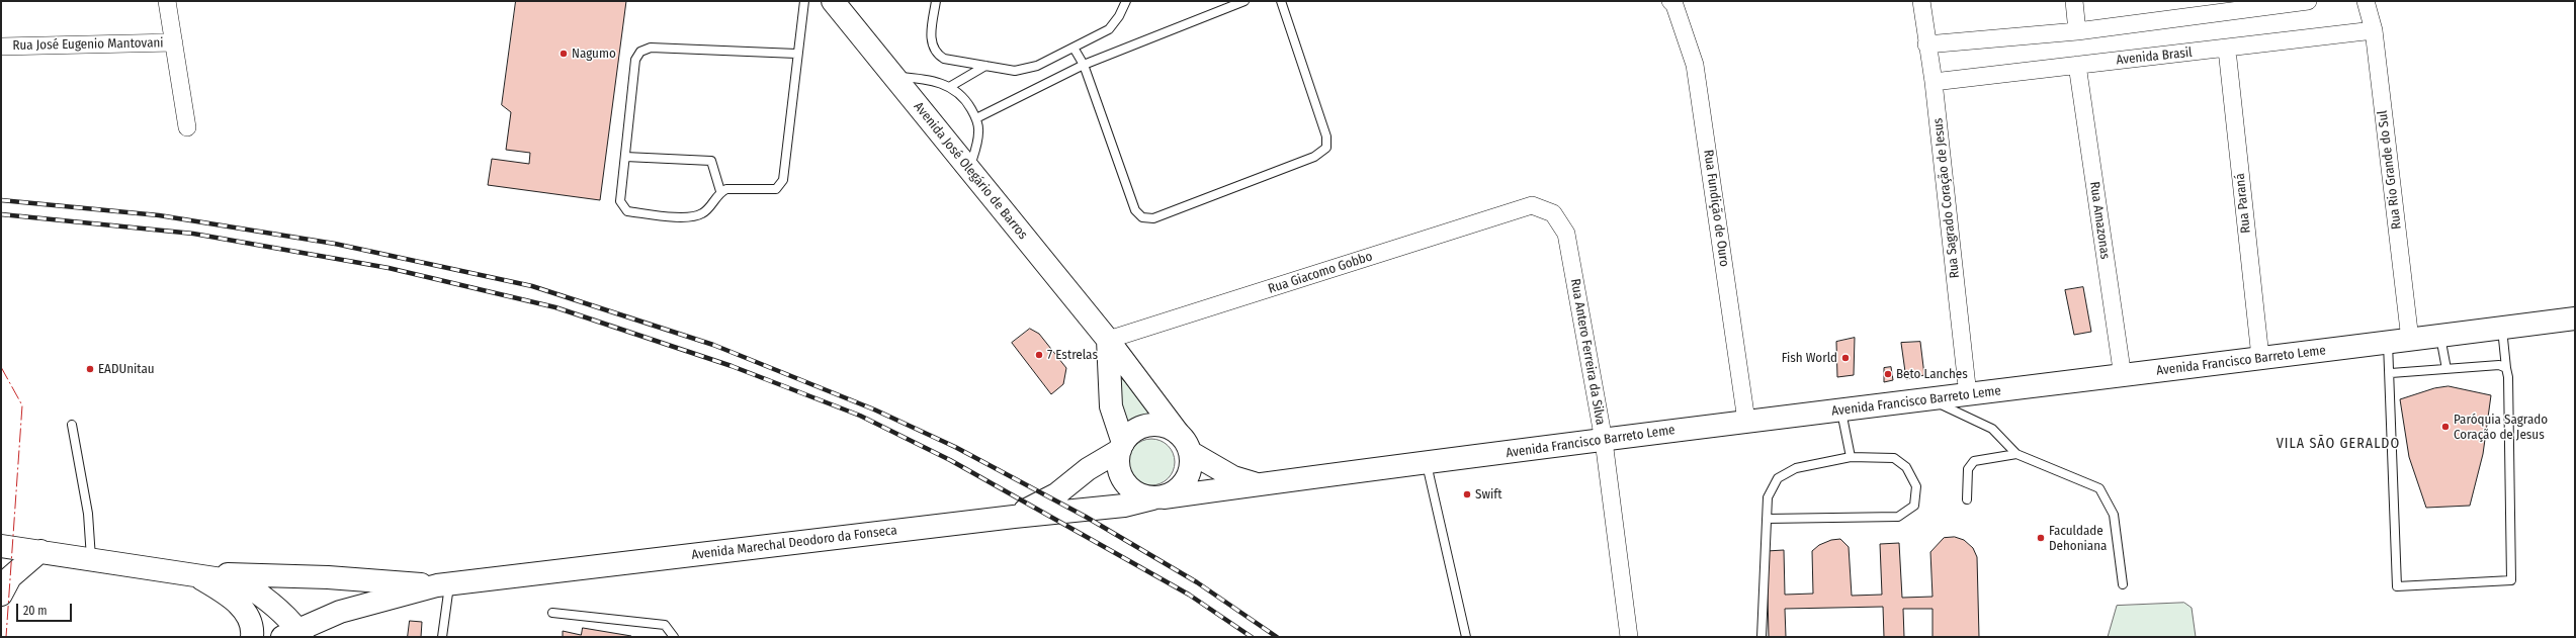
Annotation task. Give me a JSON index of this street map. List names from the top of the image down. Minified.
{"streets":{"main road":["Avenida José Olegário de Barros","Avenida Francisco Barreto Leme","Avenida Marechal Deodoro da Fonseca"],"street":["Rua José Eugenio Mantovani","Avenida Brasil","Rua Rio Grande do Sul","Rua Sagrado Coração de Jesus","Rua Paraná","Rua Fundição de Ouro","Rua Amazonas","Rua Giacomo Gobbo","Rua Antero Ferreira da Silva"]},"crossings":[["Avenida Brasil","Rua Rio Grande do Sul"],["Avenida Brasil","Rua Sagrado Coração de Jesus"],["Avenida Brasil","Rua Paraná"],["Avenida Brasil","Rua Amazonas"],["Rua Rio Grande do Sul","Avenida Francisco Barreto Leme"],["Avenida José Olegário de Barros","Rua Giacomo Gobbo"],["Avenida José Olegário de Barros","Avenida Francisco Barreto Leme"],["Avenida José Olegário de Barros","Avenida Marechal Deodoro da Fonseca"],["Rua Sagrado Coração de Jesus","Avenida Francisco Barreto Leme"],["Rua Paraná","Avenida Francisco Barreto Leme"],["Rua Fundição de Ouro","Avenida Francisco Barreto Leme"],["Rua Amazonas","Avenida Francisco Barreto Leme"],["Rua Giacomo Gobbo","Rua Antero Ferreira da Silva"],["Rua Antero Ferreira da Silva","Avenida Francisco Barreto Leme"],["Avenida Francisco Barreto Leme","Avenida Marechal Deodoro da Fonseca"]],"districts":["VILA SÃO GERALDO"],"places":["Nagumo","7 Estrelas","Fish World","EADUnitau","Beto Lanches","Paróquia Sagrado Coração de Jesus","Swift","Faculdade Dehoniana"],"scale_bar":"20 m"}
